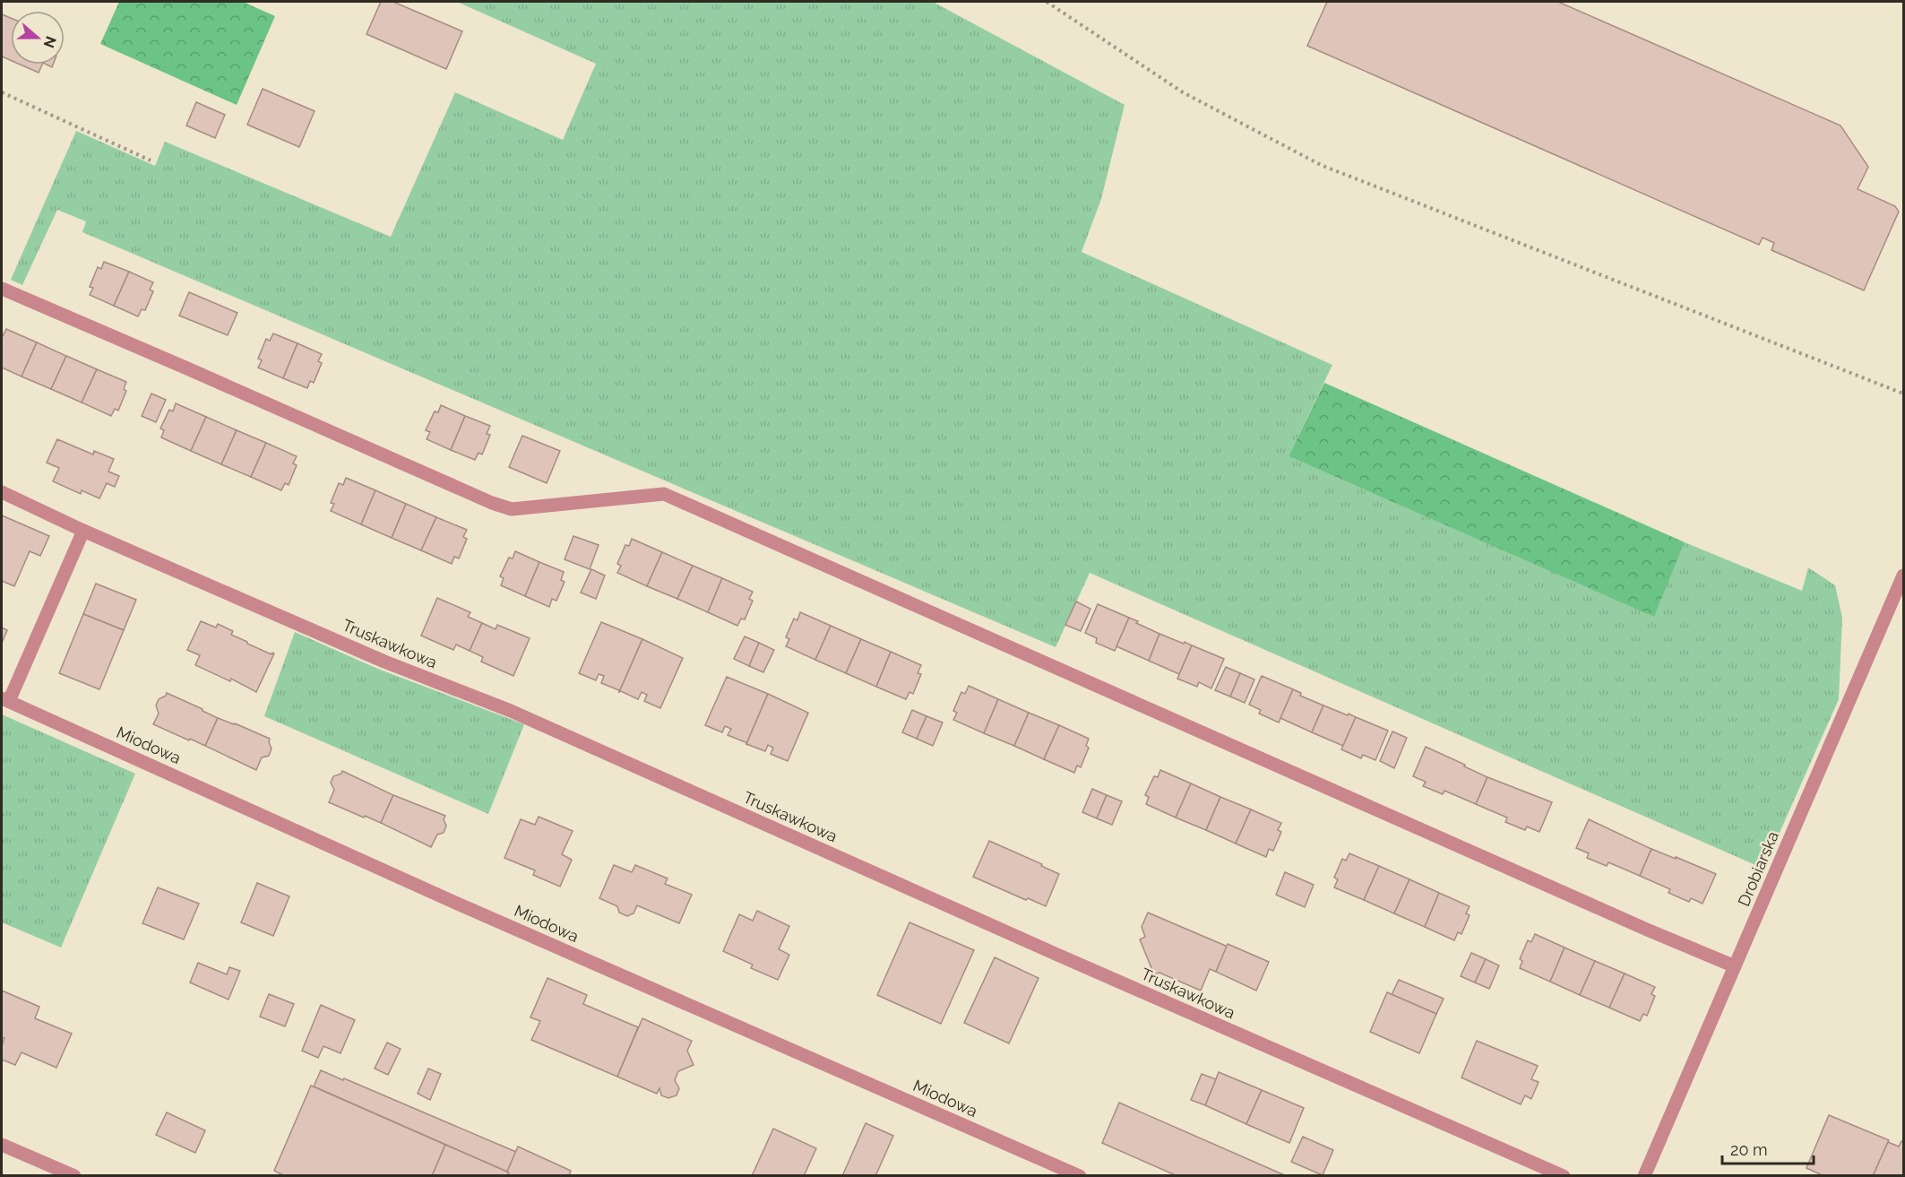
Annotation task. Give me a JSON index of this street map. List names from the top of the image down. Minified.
{"streets":{"street":["Truskawkowa","Miodowa","Drobiarska"]},"scale_bar":"20 m","north":"right"}
